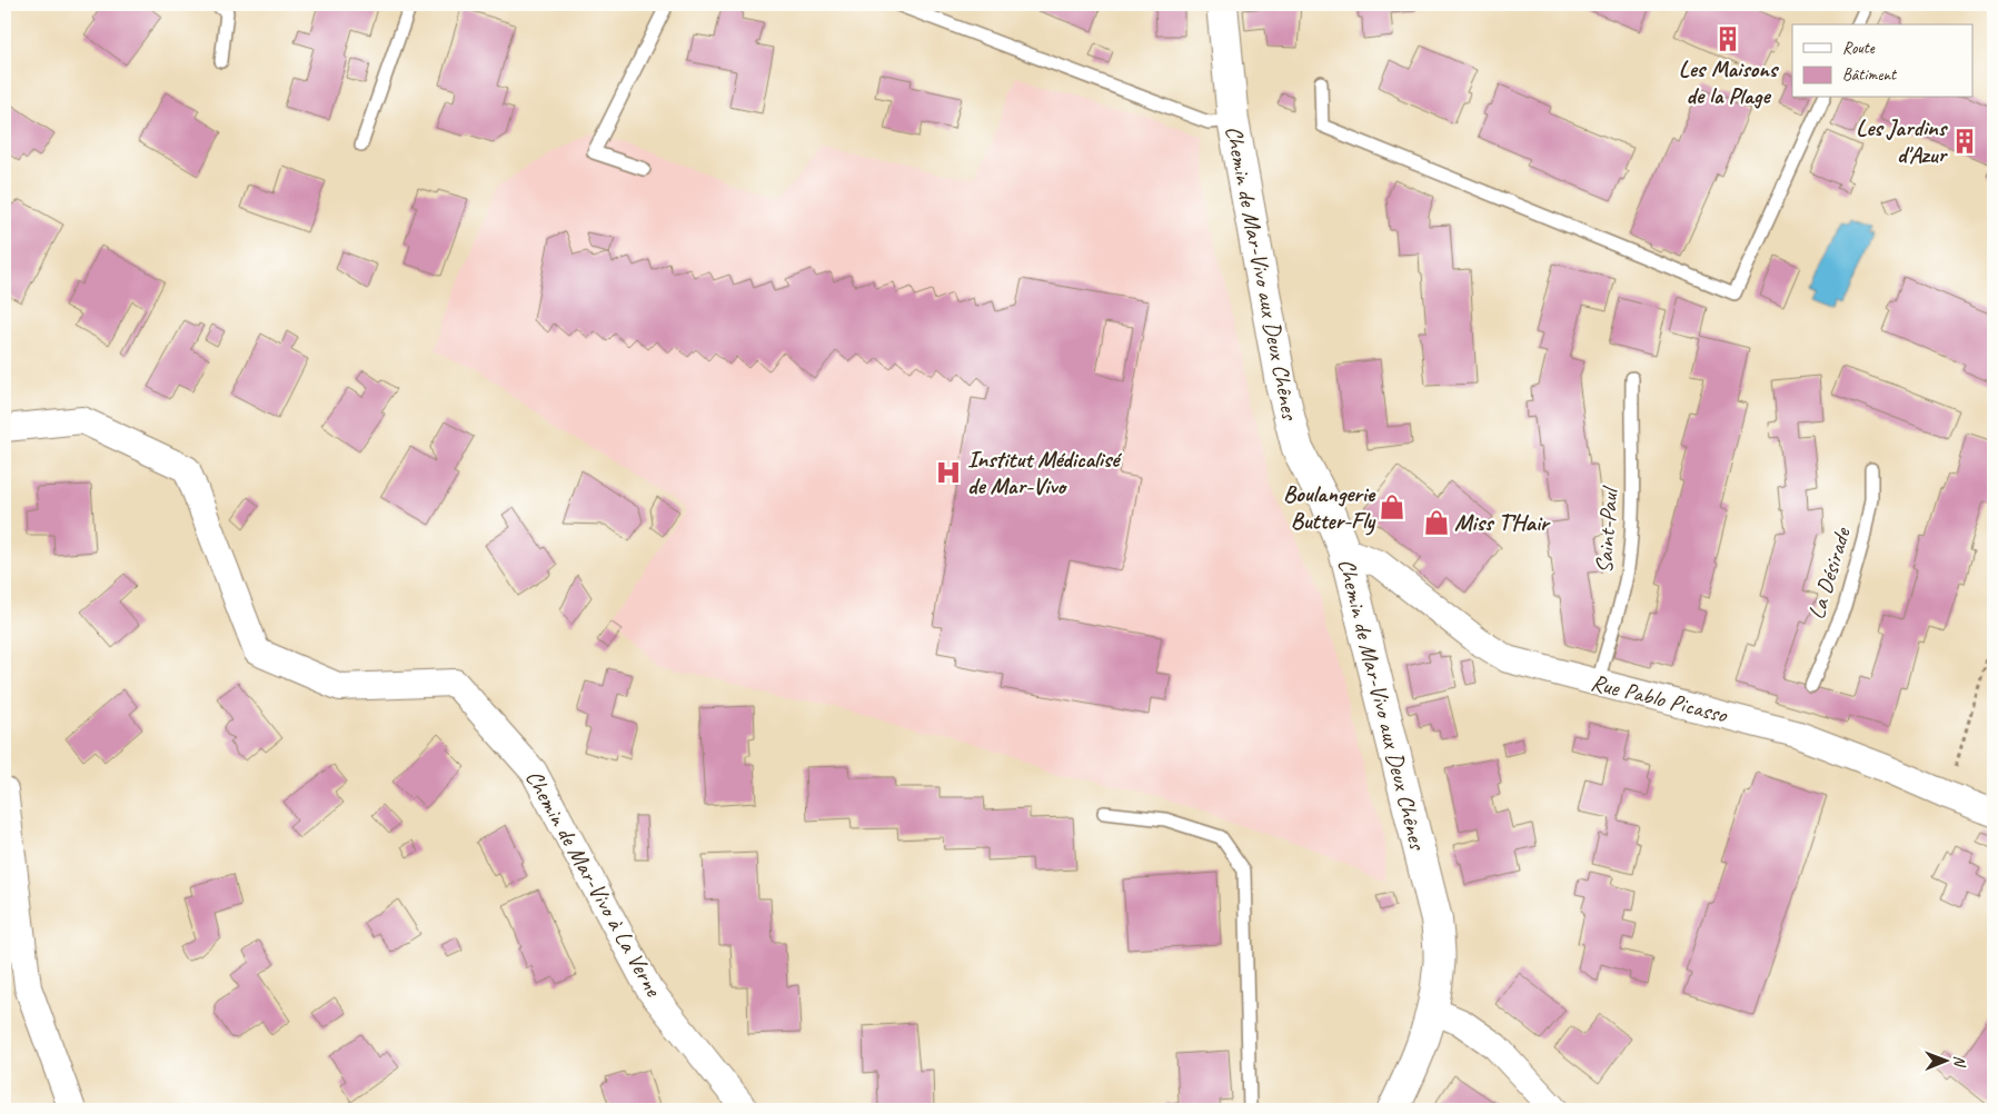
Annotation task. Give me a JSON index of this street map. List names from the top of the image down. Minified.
{"streets":{"street":["Chemin de Mar-Vivo aux Deux Chênes","Rue Pablo Picasso","Chemin de Mar-Vivo à La Verne"],"lane":["Saint-Paul","La Désirade"]},"crossings":[["Chemin de Mar-Vivo aux Deux Chênes","Rue Pablo Picasso"],["Saint-Paul","Rue Pablo Picasso"]],"places":{"building":["Les Maisons de la Plage","Les Jardins d'Azur"],"hospital":["Institut Médicalisé de Mar-Vivo"],"shop":["Boulangerie Butter-Fly","Miss T’Hair"]},"legend":["Route","Bâtiment"],"north":"right"}
